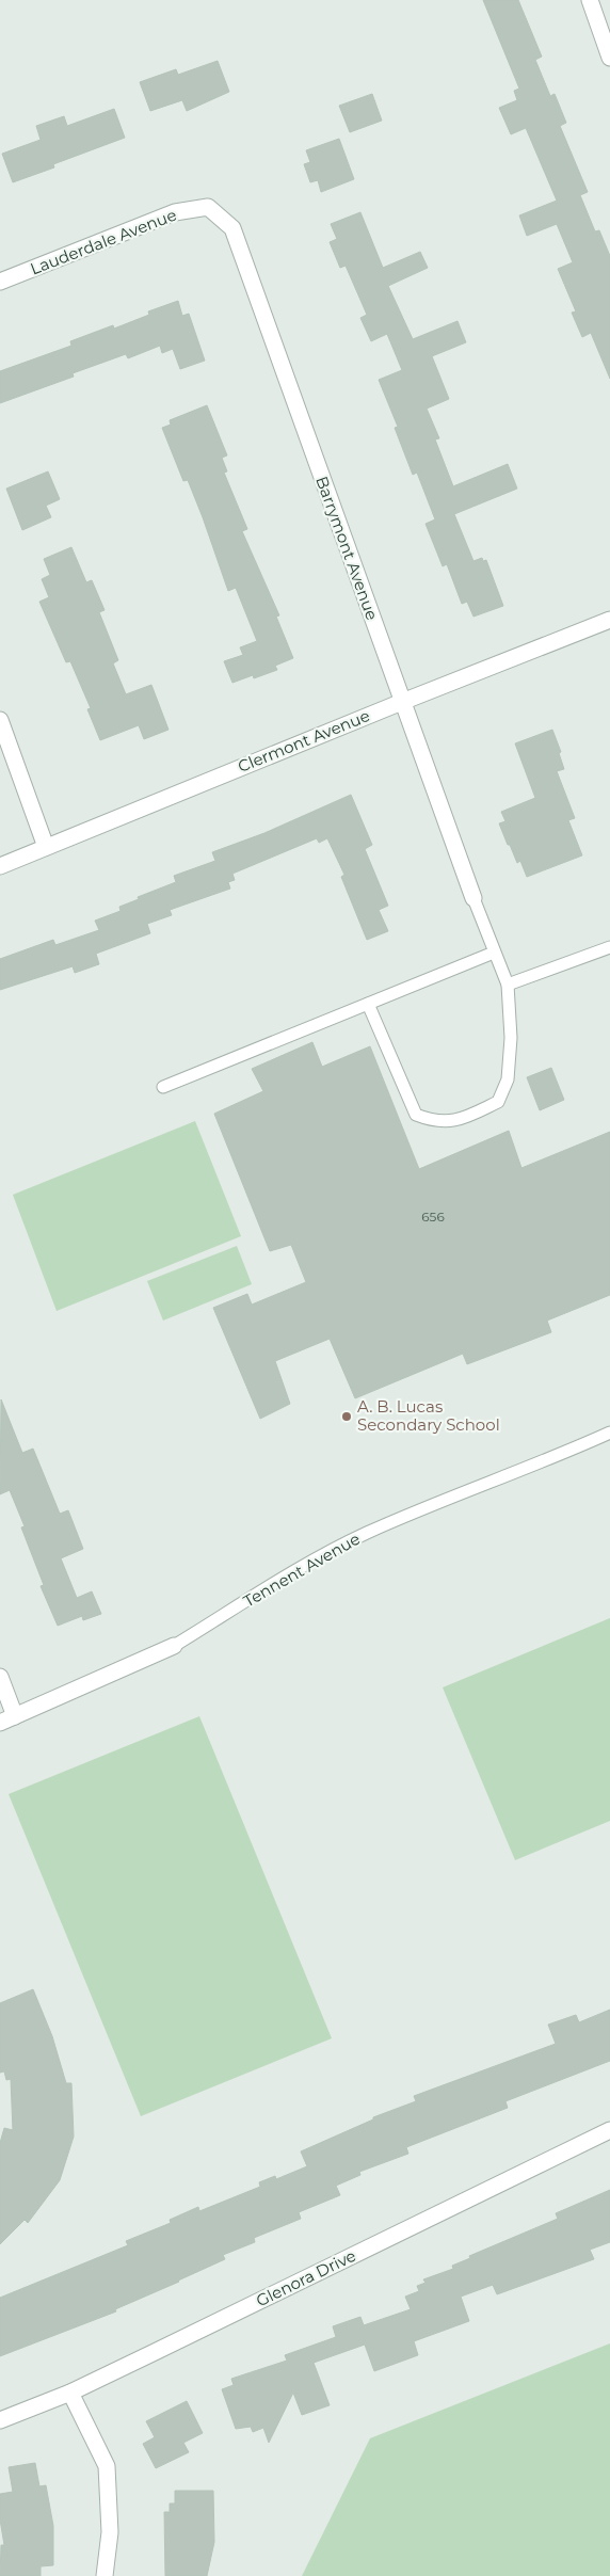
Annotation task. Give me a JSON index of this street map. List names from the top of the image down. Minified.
{"streets":{"street":["Lauderdale Avenue","Barrymont Avenue","Clermont Avenue","Tennent Avenue","Glenora Drive"]},"crossings":[["Lauderdale Avenue","Barrymont Avenue"],["Barrymont Avenue","Clermont Avenue"]],"places":["A. B. Lucas Secondary School"],"house_numbers":["656"]}
